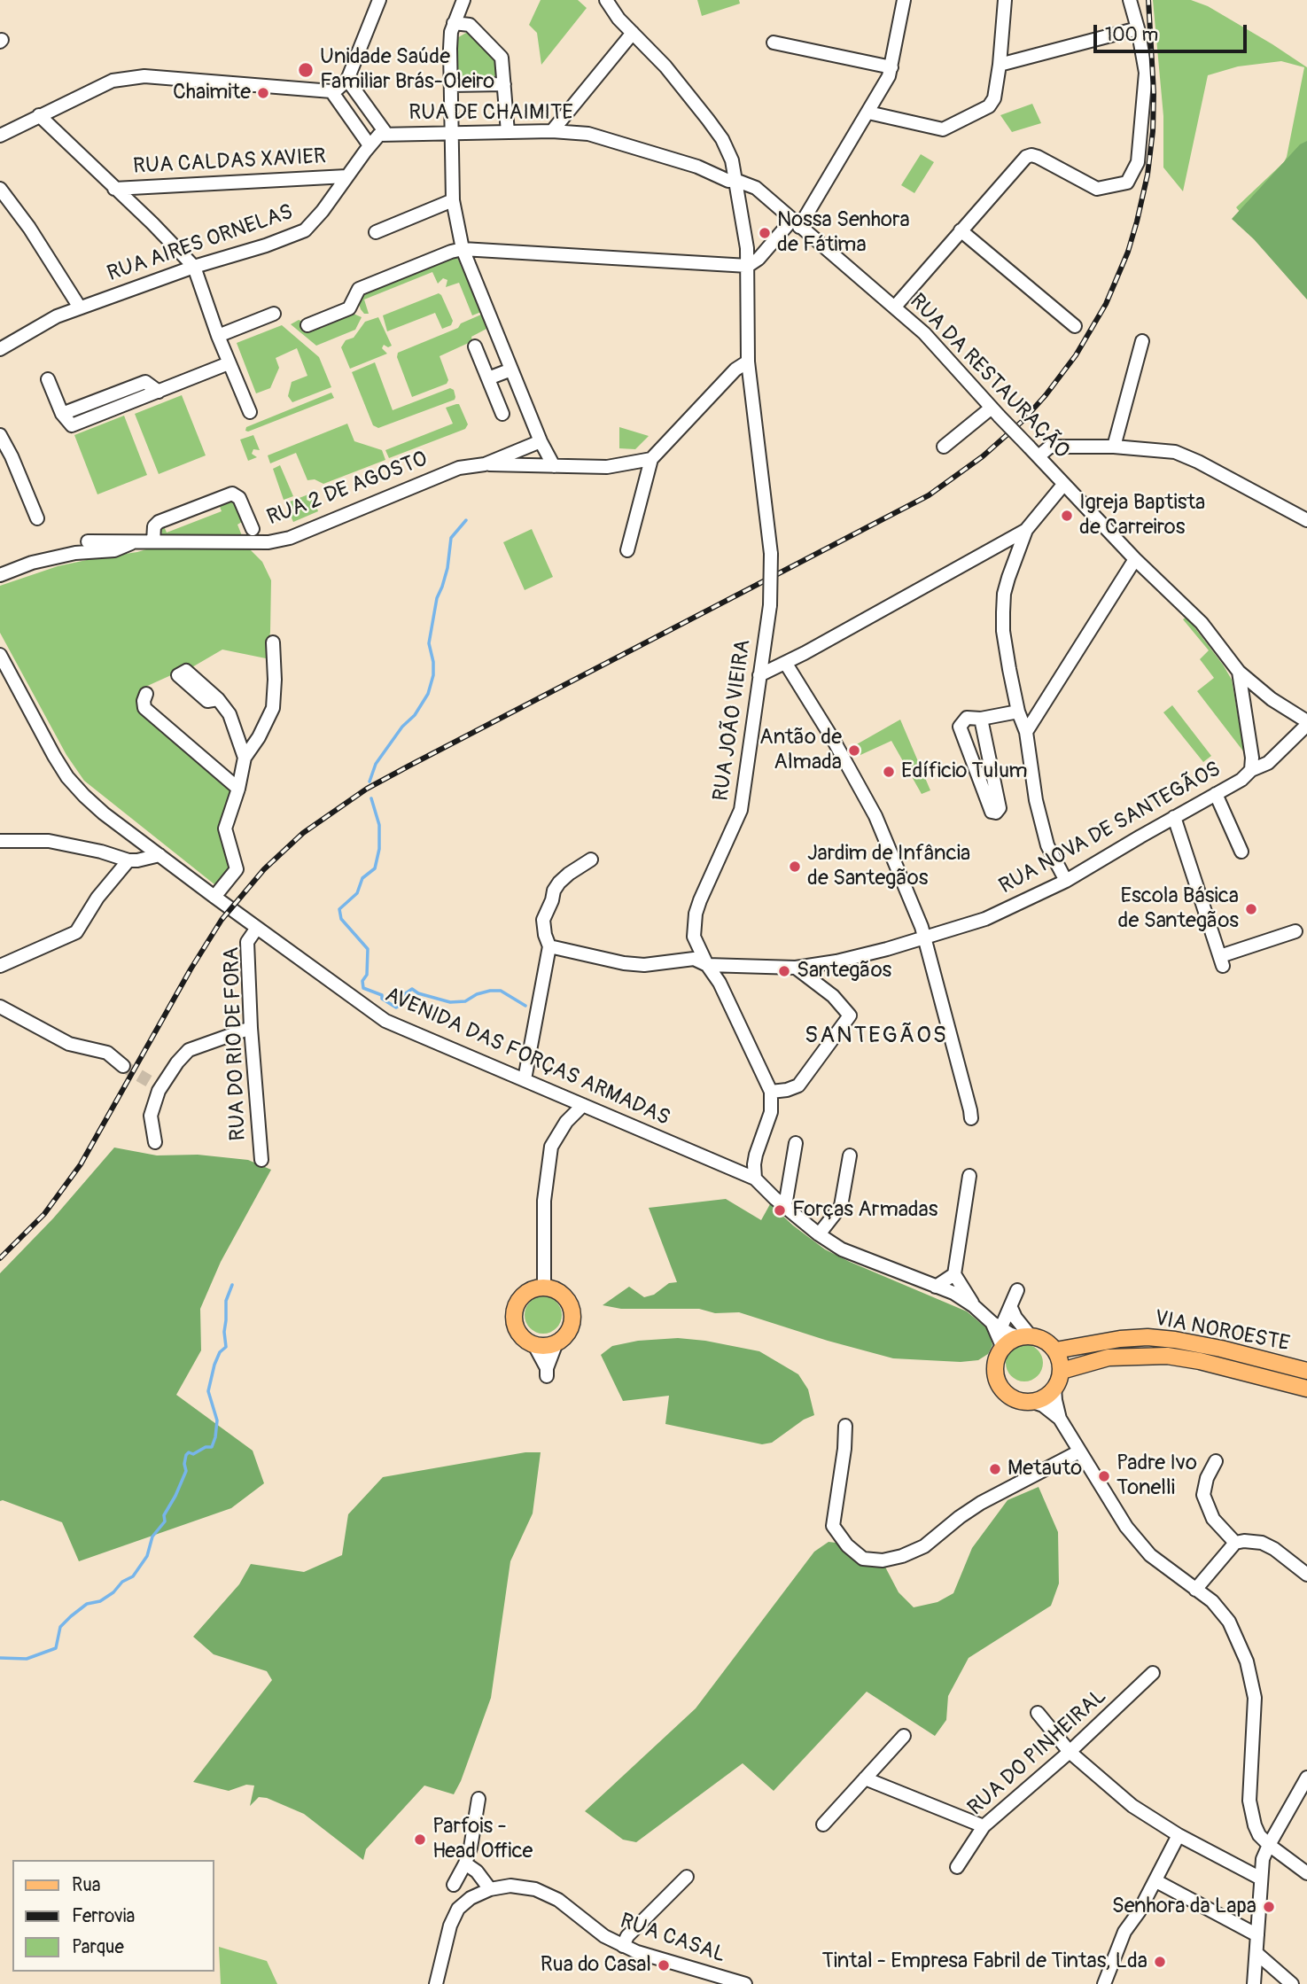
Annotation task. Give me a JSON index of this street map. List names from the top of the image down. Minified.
{"streets":{"main road":["VIA NOROESTE"],"street":["RUA DE CHAIMITE","RUA CALDAS XAVIER","RUA AIRES ORNELAS","RUA DA RESTAURAÇÃO","RUA 2 DE AGOSTO","RUA JOÃO VIEIRA","RUA NOVA DE SANTEGÃOS","RUA DO RIO DE FORA","AVENIDA DAS FORÇAS ARMADAS","RUA DO PINHEIRAL","RUA CASAL"]},"crossings":[["RUA DE CHAIMITE","RUA AIRES ORNELAS"],["RUA DE CHAIMITE","RUA DA RESTAURAÇÃO"],["RUA DE CHAIMITE","RUA JOÃO VIEIRA"],["RUA CALDAS XAVIER","RUA AIRES ORNELAS"],["RUA DA RESTAURAÇÃO","RUA JOÃO VIEIRA"],["RUA DA RESTAURAÇÃO","RUA NOVA DE SANTEGÃOS"],["RUA JOÃO VIEIRA","RUA NOVA DE SANTEGÃOS"],["RUA DO RIO DE FORA","AVENIDA DAS FORÇAS ARMADAS"]],"districts":["SANTEGÃOS"],"places":["Unidade Saúde Familiar Brás-Oleiro","Chaimite","Nossa Senhora de Fátima","Igreja Baptista de Carreiros","Antão de Almada","Edíficio Tulum","Jardim de Infância de Santegãos","Escola Básica de Santegãos","Santegãos","Forças Armadas","Metauto","Padre Ivo Tonelli","Parfois - Head Office","Senhora da Lapa","Tintal - Empresa Fabril de Tintas, Lda","Rua do Casal"],"legend":["Rua","Ferrovia","Parque"],"scale_bar":"100 m"}
